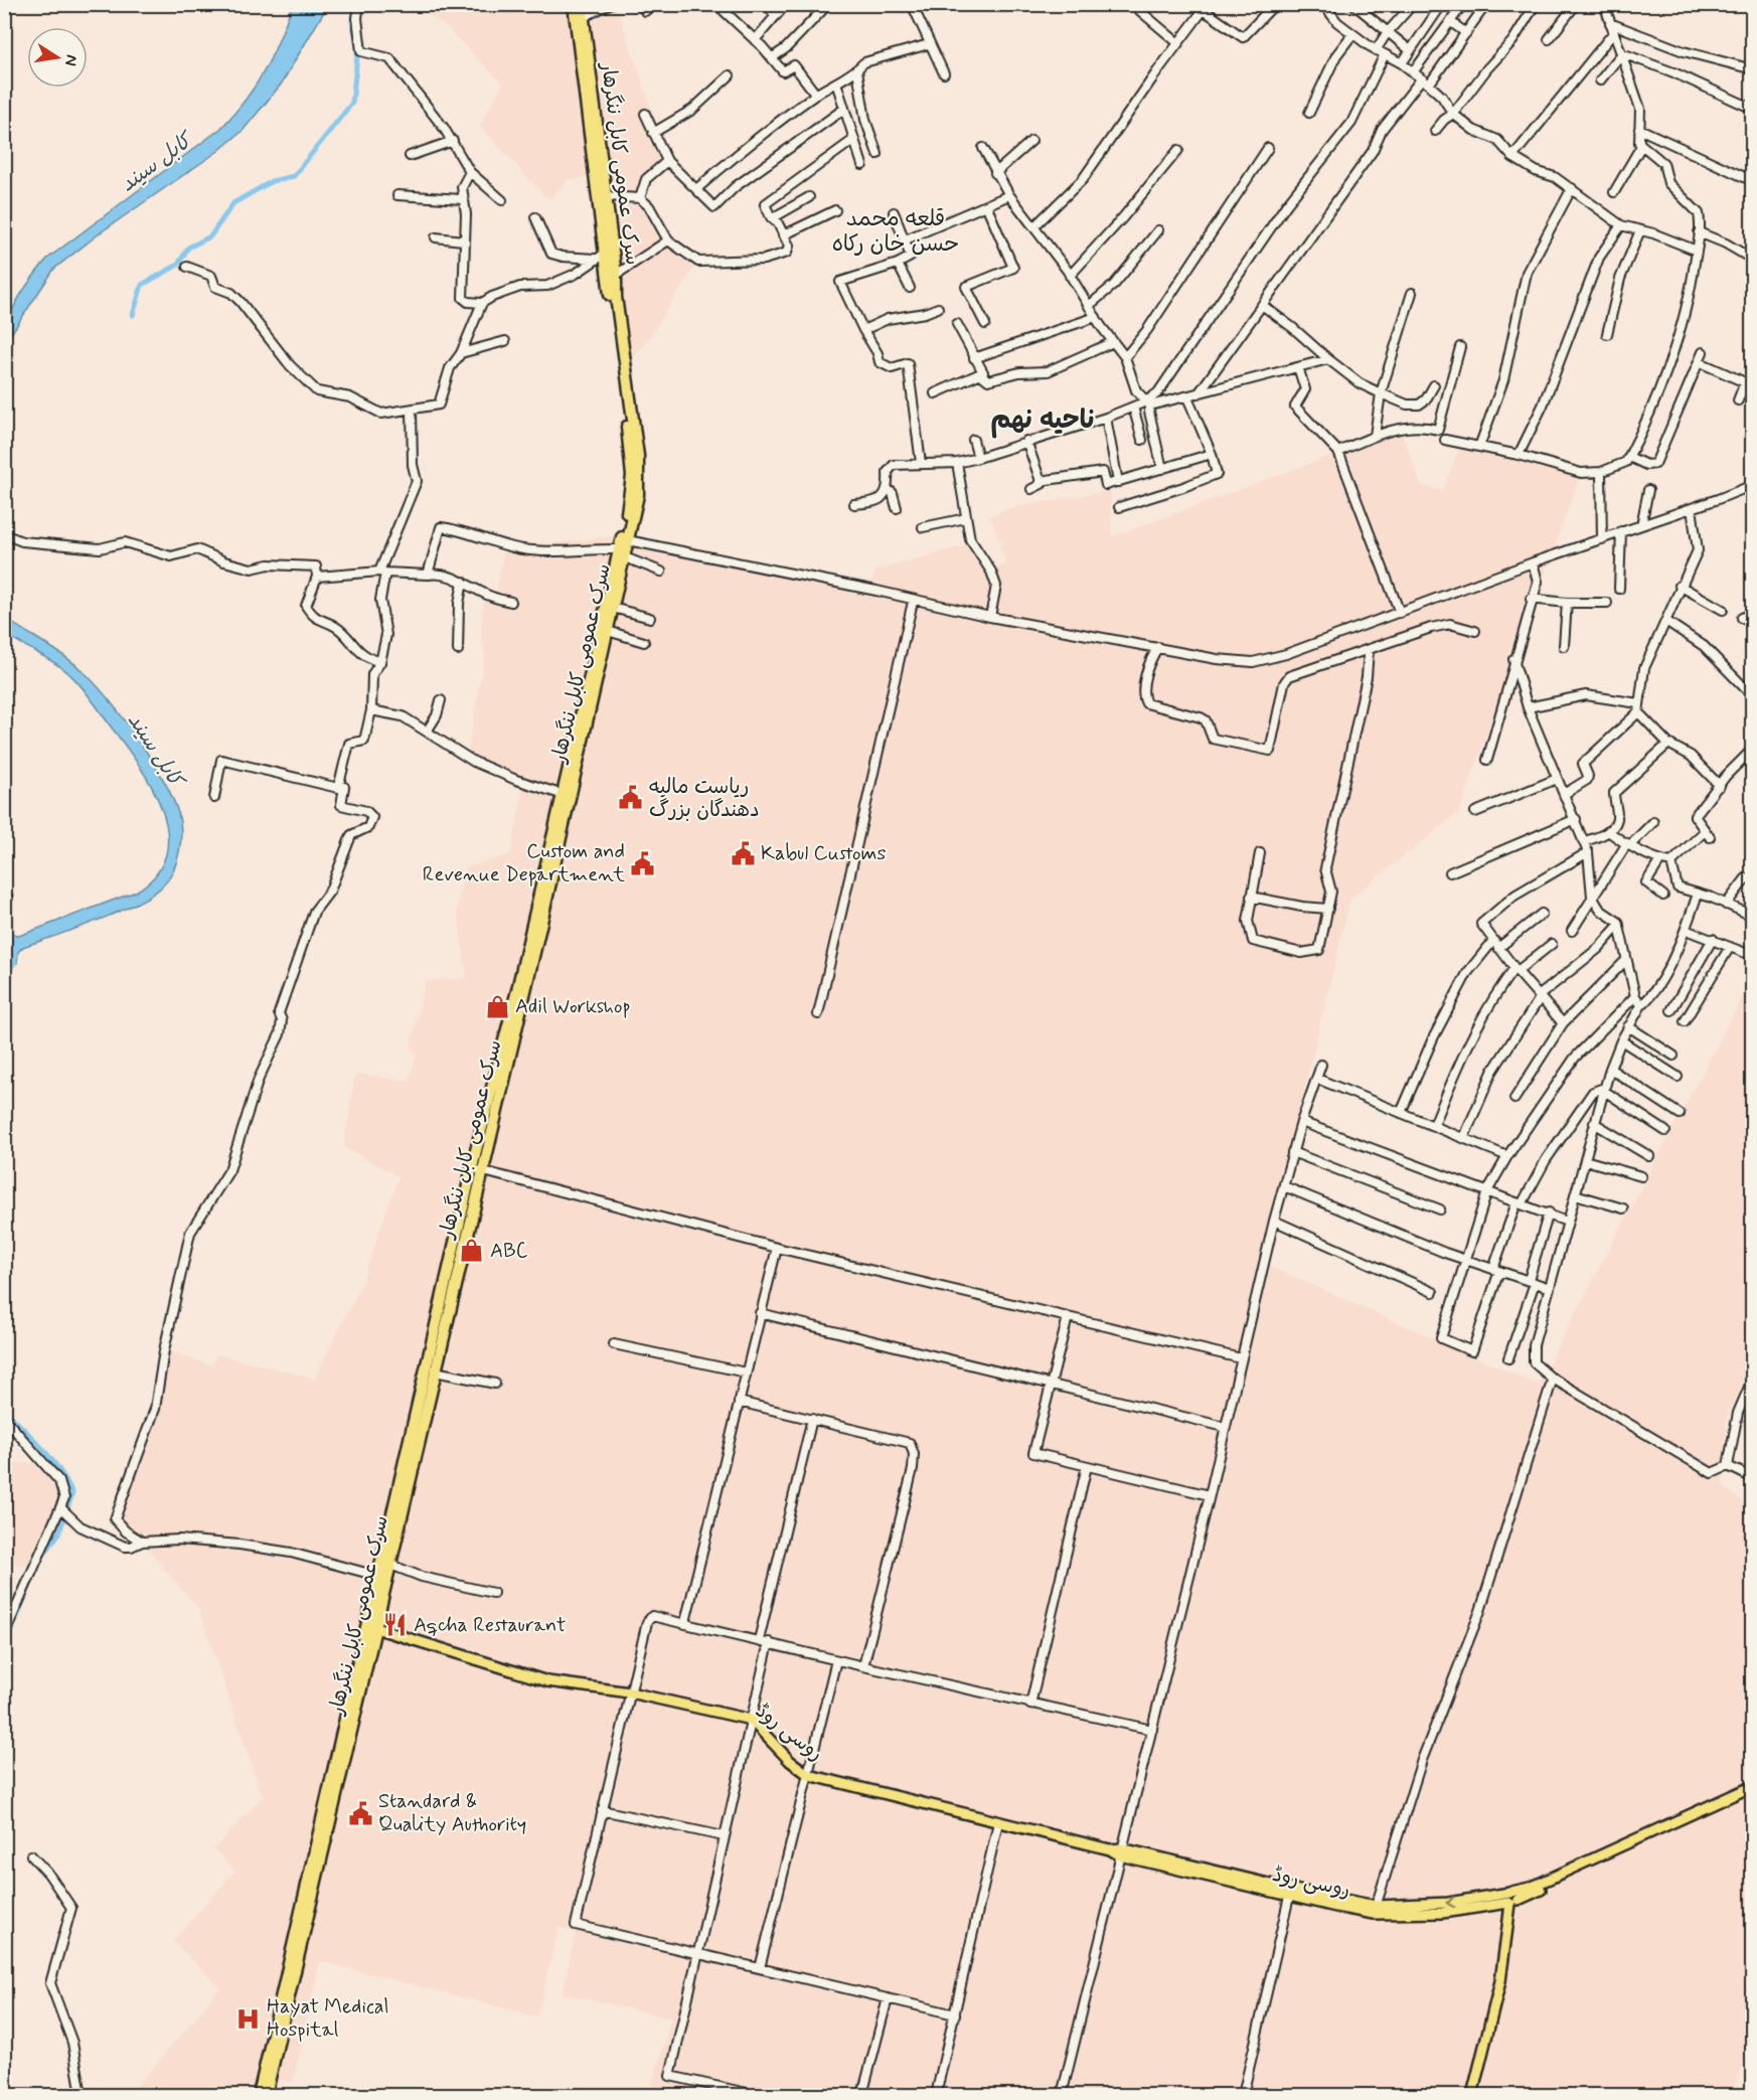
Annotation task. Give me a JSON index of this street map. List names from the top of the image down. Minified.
{"streets":{"highway":["سرک عمومی کابل ننگرهار"],"main road":["روسی روڈ"]},"crossings":[["سرک عمومی کابل ننگرهار","روسی روڈ"]],"districts":["قلعه محمد حسن خان رکاه","ناحیه نهم"],"water":["کابل سيند"],"places":{"public building":["ریاست مالیه دهندگان بزرگ","Kabul Customs","Custom and Revenue Department","Standard & Quality Authority"],"shop":["Adil Workshop","ABC"],"restaurant":["Aqcha Restaurant"],"hospital":["Hayat Medical Hospital"]},"north":"right"}
